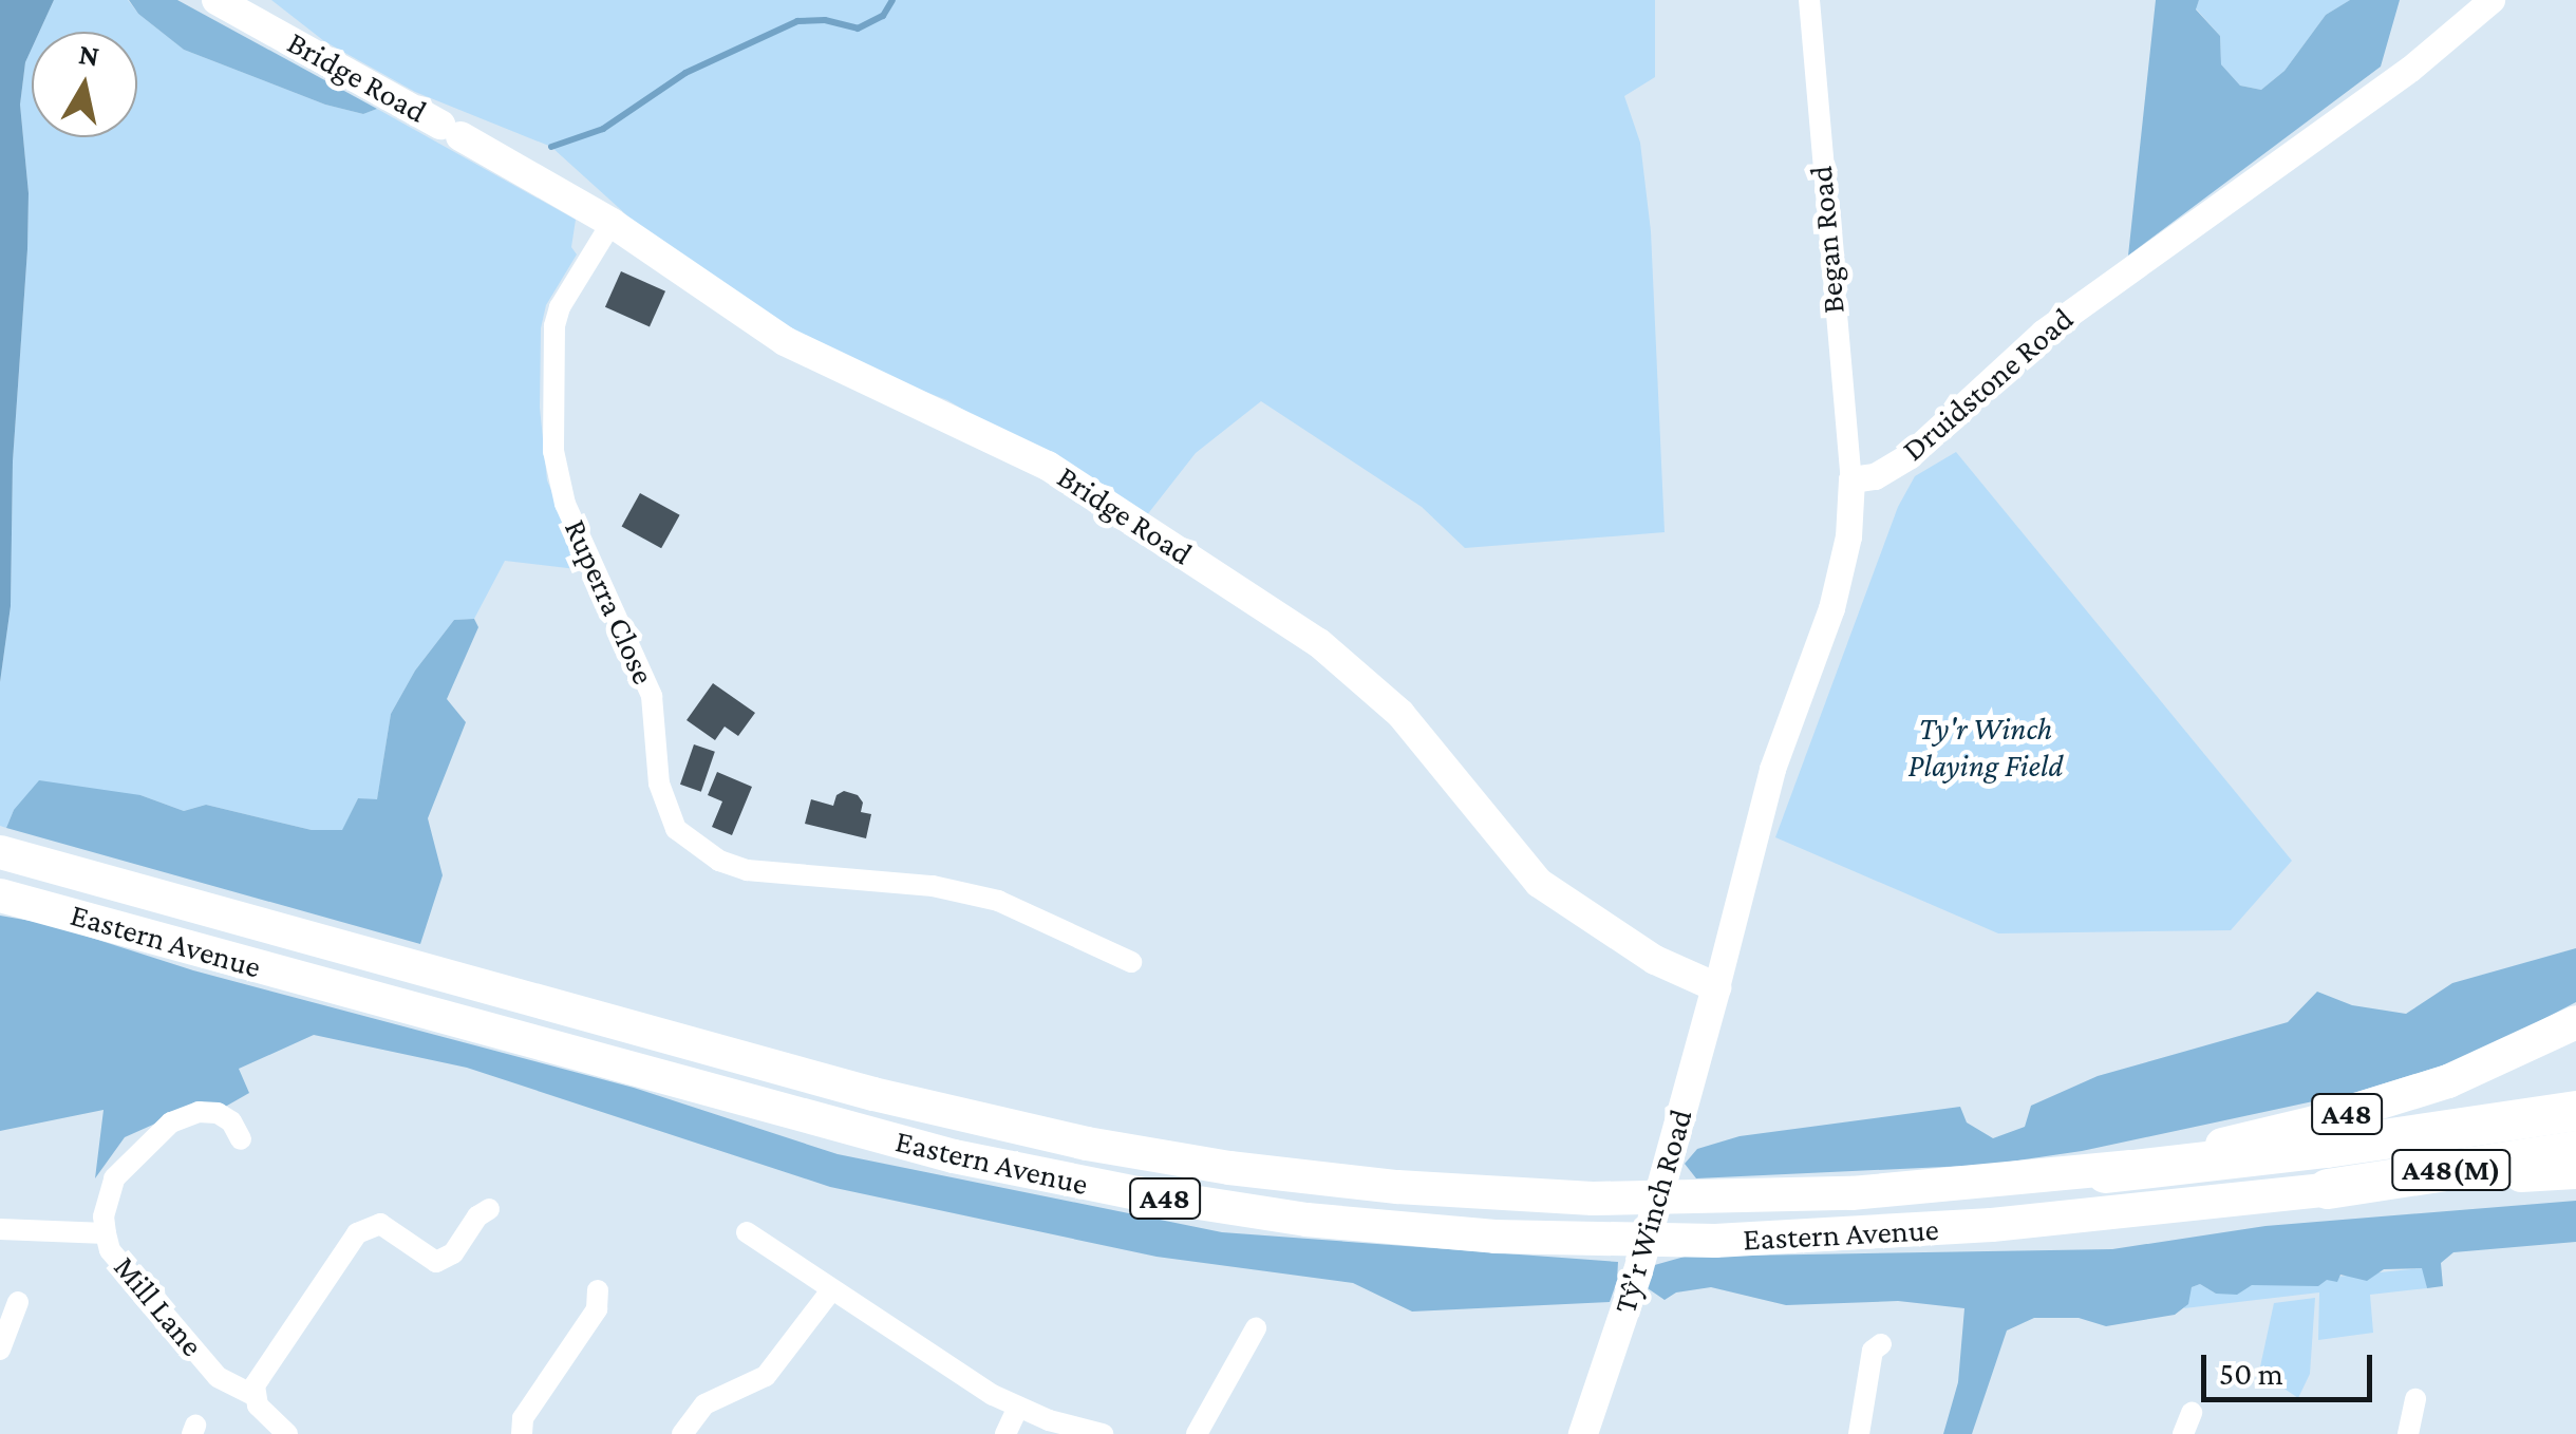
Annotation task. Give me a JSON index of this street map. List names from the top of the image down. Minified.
{"streets":{"highway":["Eastern Avenue","A48","A48(M)"],"main road":["Bridge Road","Tŷ'r Winch Road"],"street":["Began Road","Druidstone Road","Ruperra Close","Mill Lane"]},"crossings":[["Bridge Road","Ruperra Close"],["Bridge Road","Tŷ'r Winch Road"],["Began Road","Druidstone Road"],["Eastern Avenue","A48"],["Eastern Avenue","A48(M)"],["A48","A48(M)"]],"parks":["Ty'r Winch Playing Field"],"scale_bar":"50 m","north":"top"}
